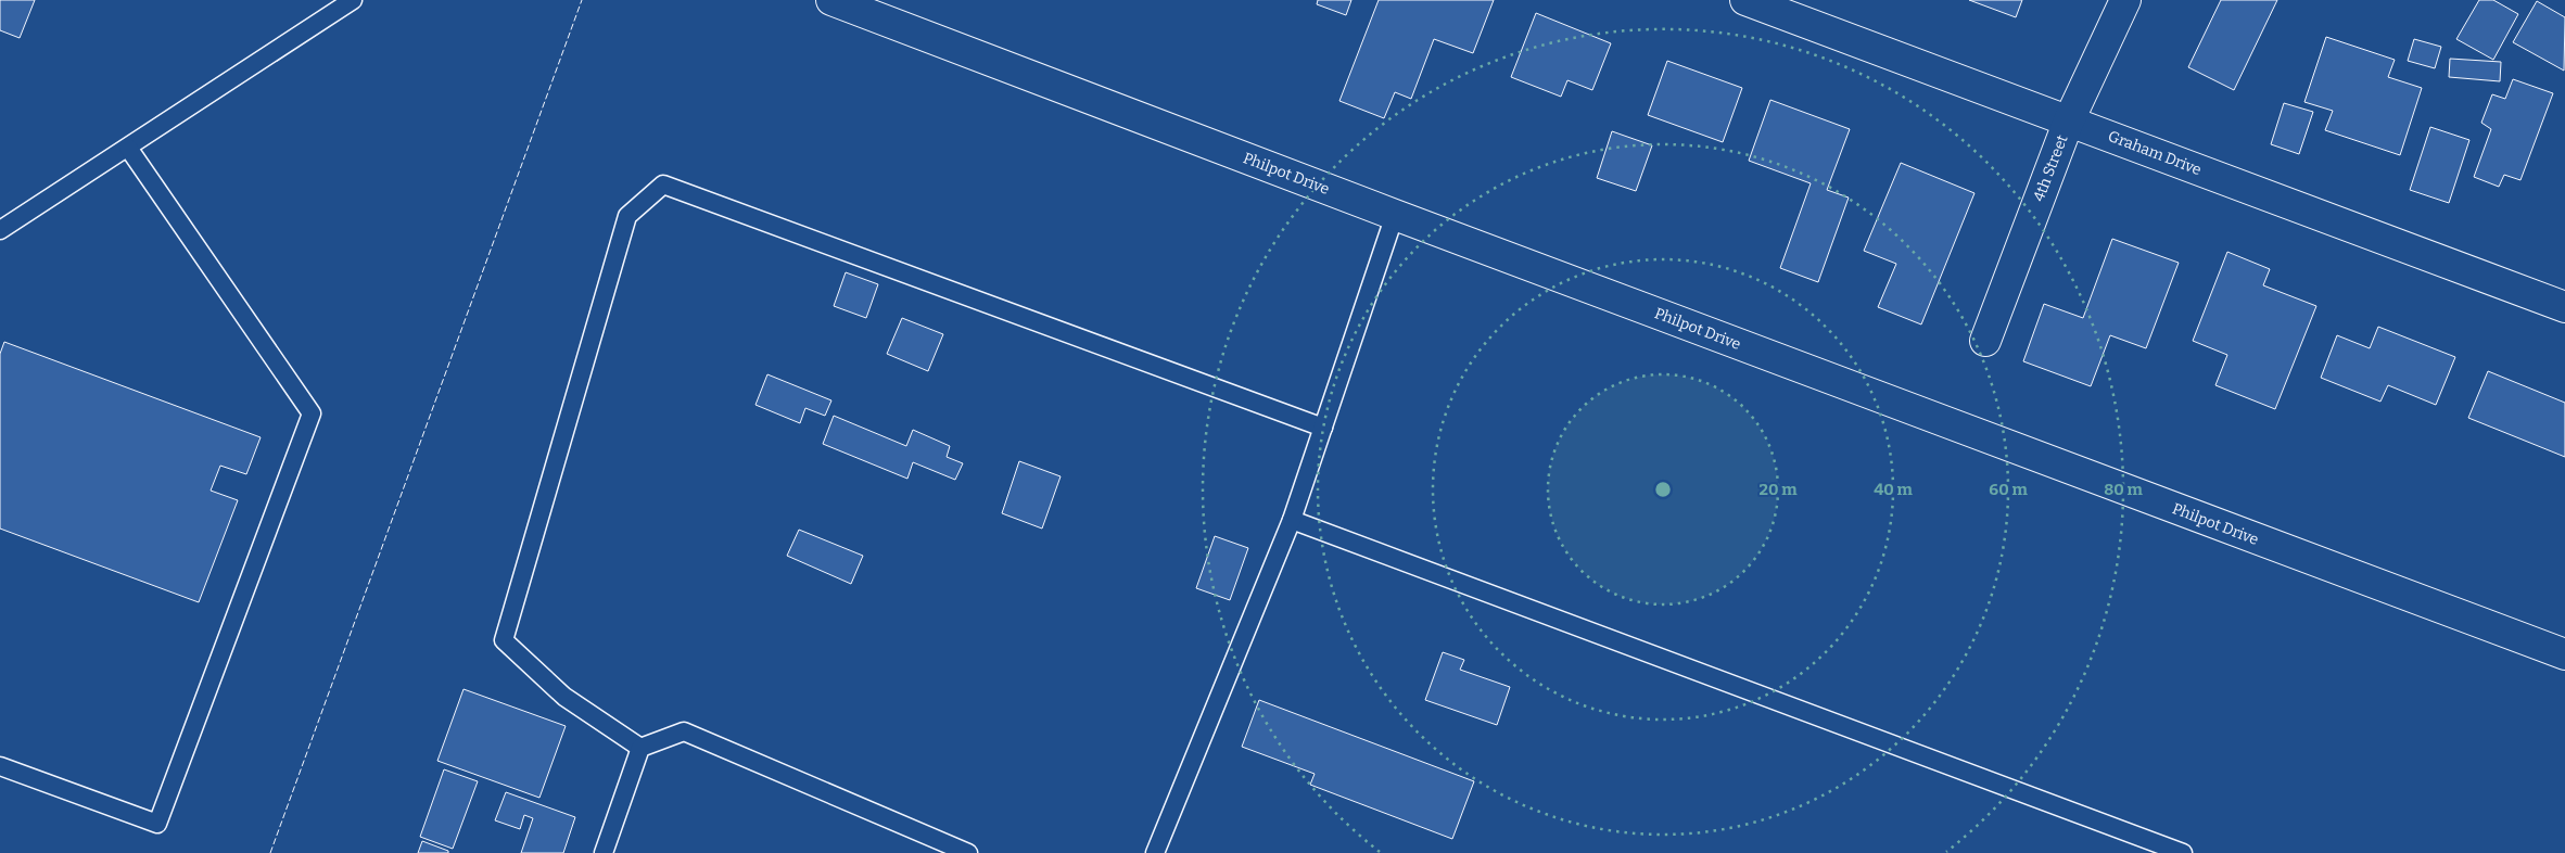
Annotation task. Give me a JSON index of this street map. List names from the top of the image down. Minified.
{"streets":{"street":["Graham Drive","4th Street","Philpot Drive"]},"crossings":[["Graham Drive","4th Street"]],"rings":["20 m","40 m","60 m","80 m"]}
